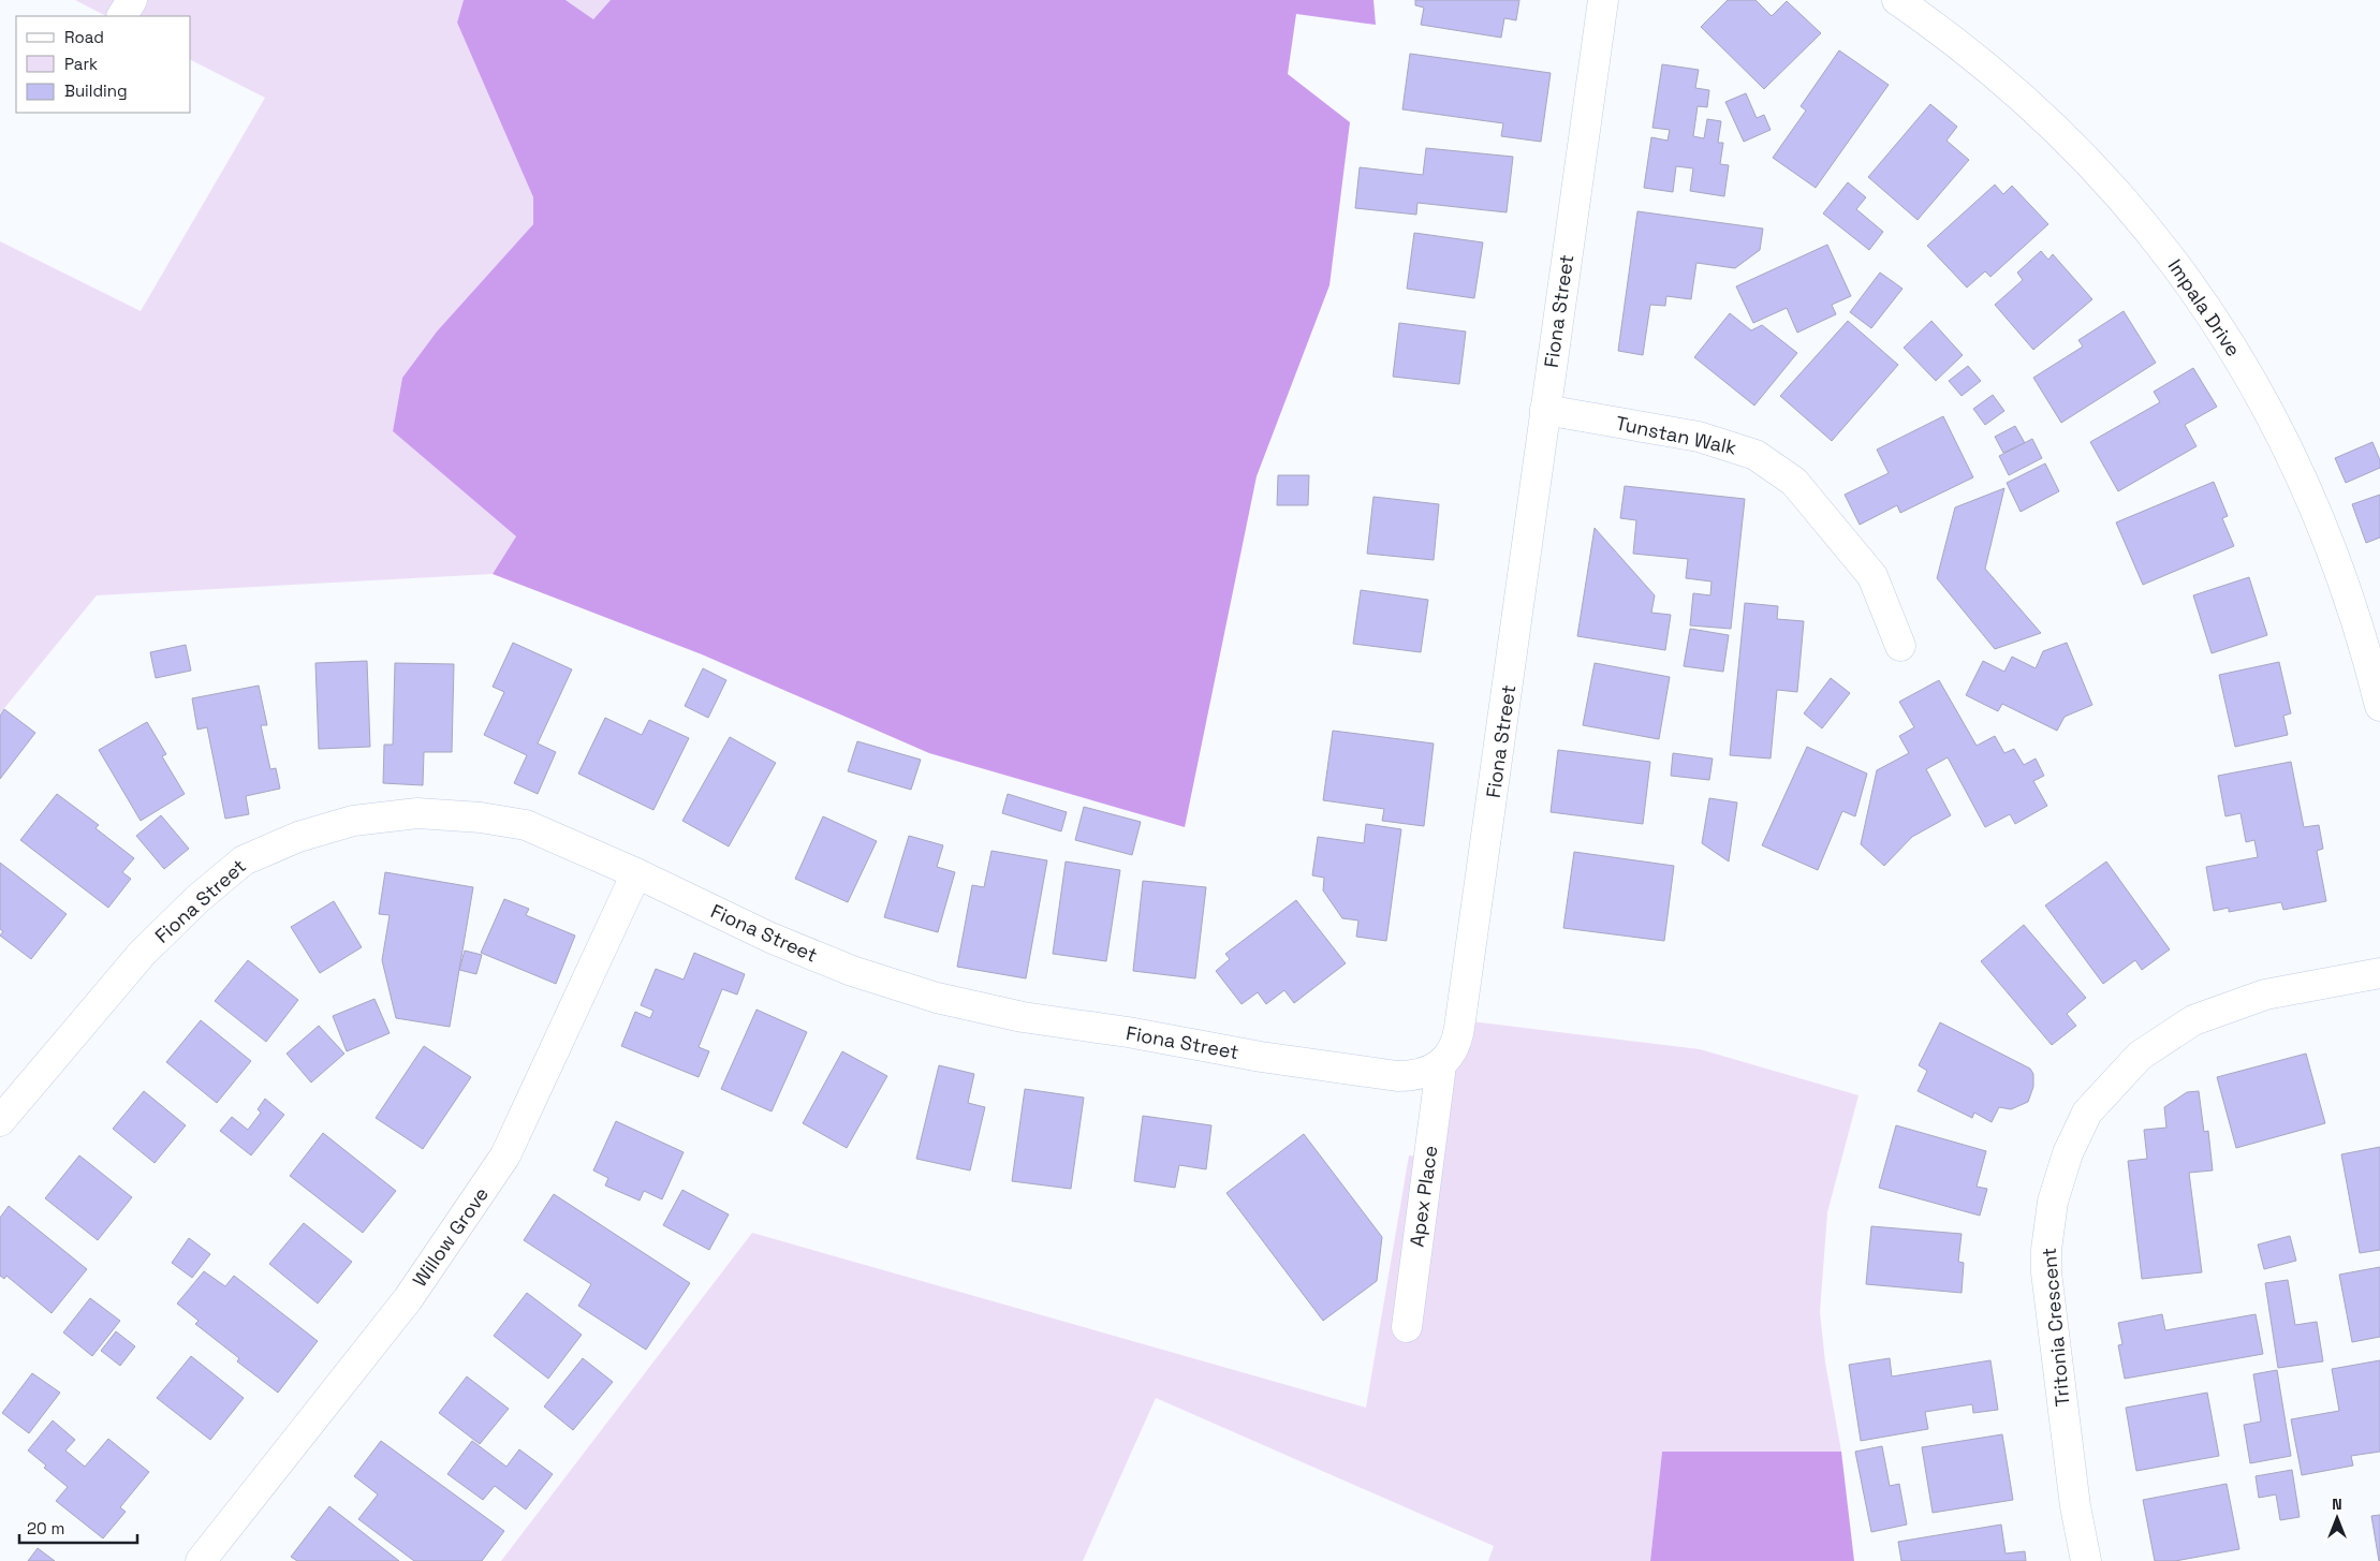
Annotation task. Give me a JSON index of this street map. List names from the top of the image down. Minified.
{"streets":{"street":["Impala Drive","Fiona Street","Tunstan Walk","Apex Place","Willow Grove","Tritonia Crescent"]},"crossings":[["Fiona Street","Tunstan Walk"],["Fiona Street","Apex Place"],["Fiona Street","Willow Grove"]],"legend":["Road","Park","Building"],"scale_bar":"20 m","north":"top"}
